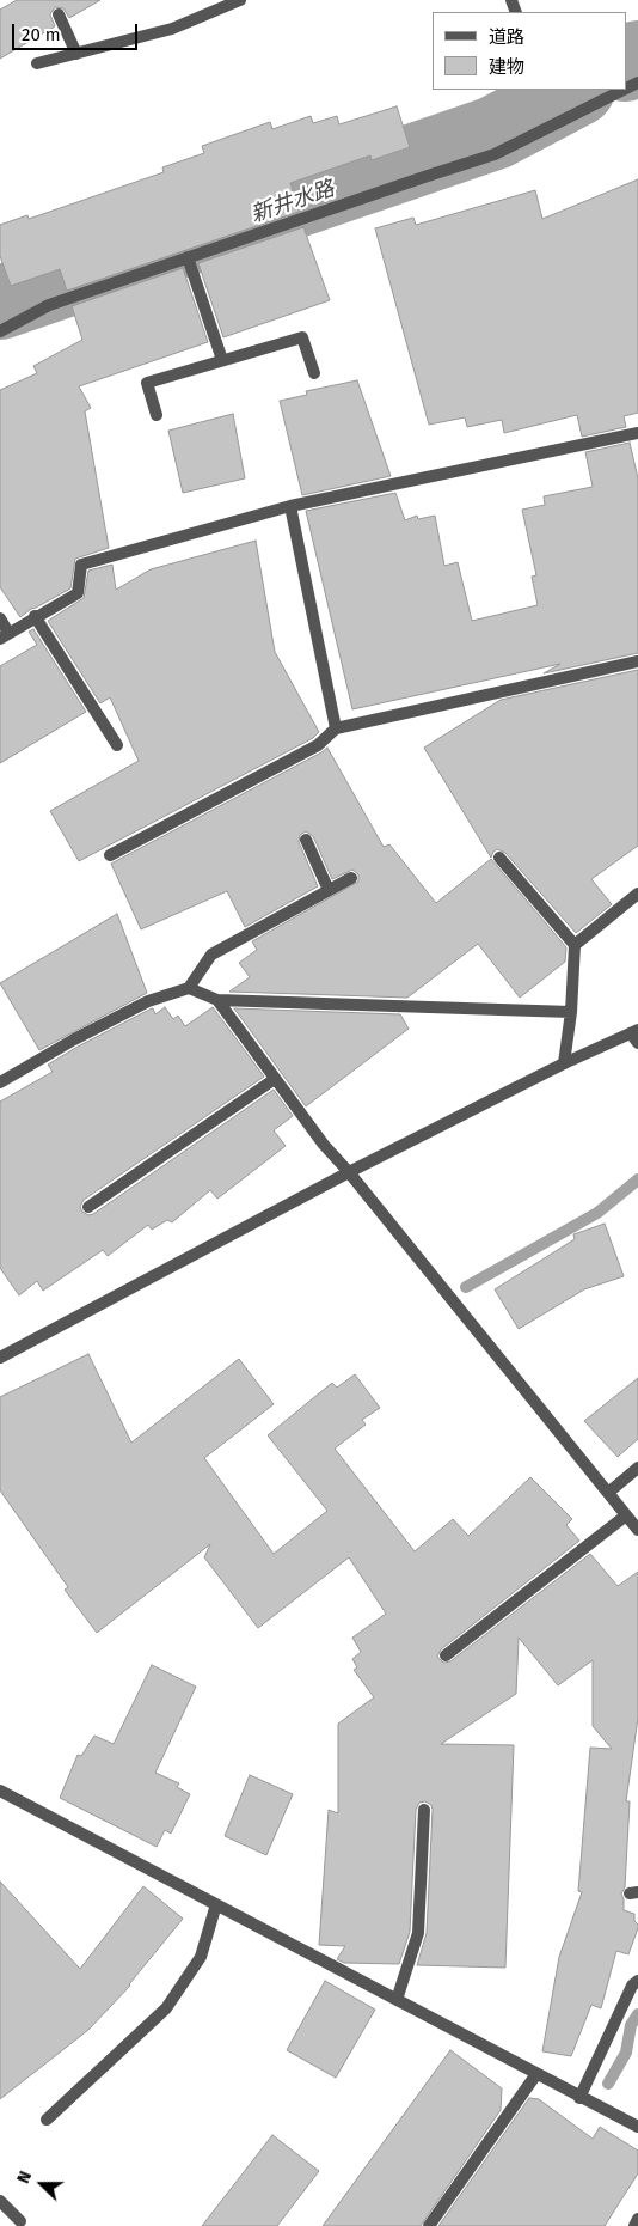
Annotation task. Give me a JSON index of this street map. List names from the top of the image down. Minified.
{"water":["新井水路"],"legend":["道路","建物"],"scale_bar":"20 m","north":"left"}
